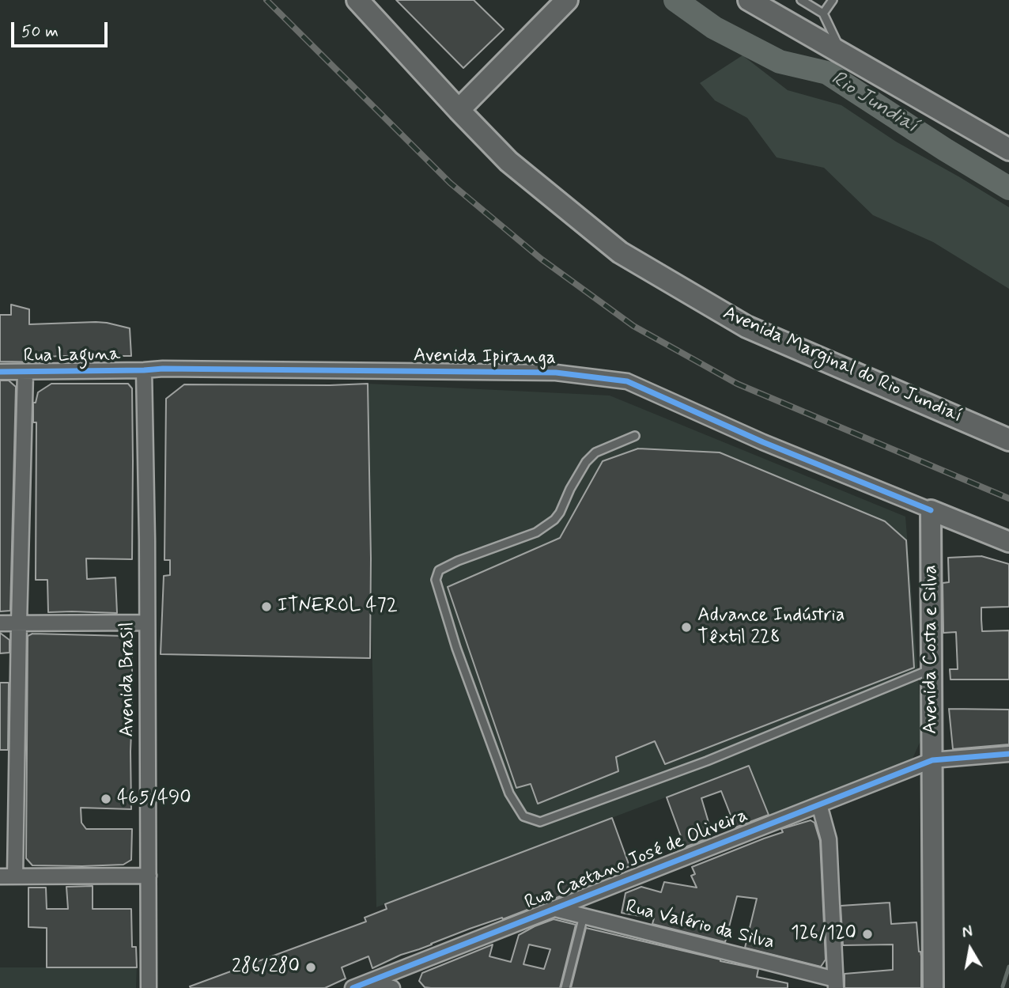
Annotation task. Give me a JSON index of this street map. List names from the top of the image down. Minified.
{"streets":{"main road":["Avenida Ipiranga","Avenida Marginal do Rio Jundiaí","Avenida Costa e Silva"],"street":["Rua Laguna","Avenida Brasil","Rua Caetano José de Oliveira","Rua Valério da Silva"]},"crossings":[["Rua Laguna","Avenida Ipiranga"],["Rua Laguna","Avenida Brasil"],["Avenida Ipiranga","Avenida Costa e Silva"],["Avenida Ipiranga","Avenida Brasil"],["Avenida Costa e Silva","Rua Caetano José de Oliveira"],["Rua Caetano José de Oliveira","Rua Valério da Silva"]],"water":["Rio Jundiaí"],"places":["ITNEROL 472","Advance Indústria Têxtil 228","465/490","126/120","286/280"],"scale_bar":"50 m","north":"top"}
